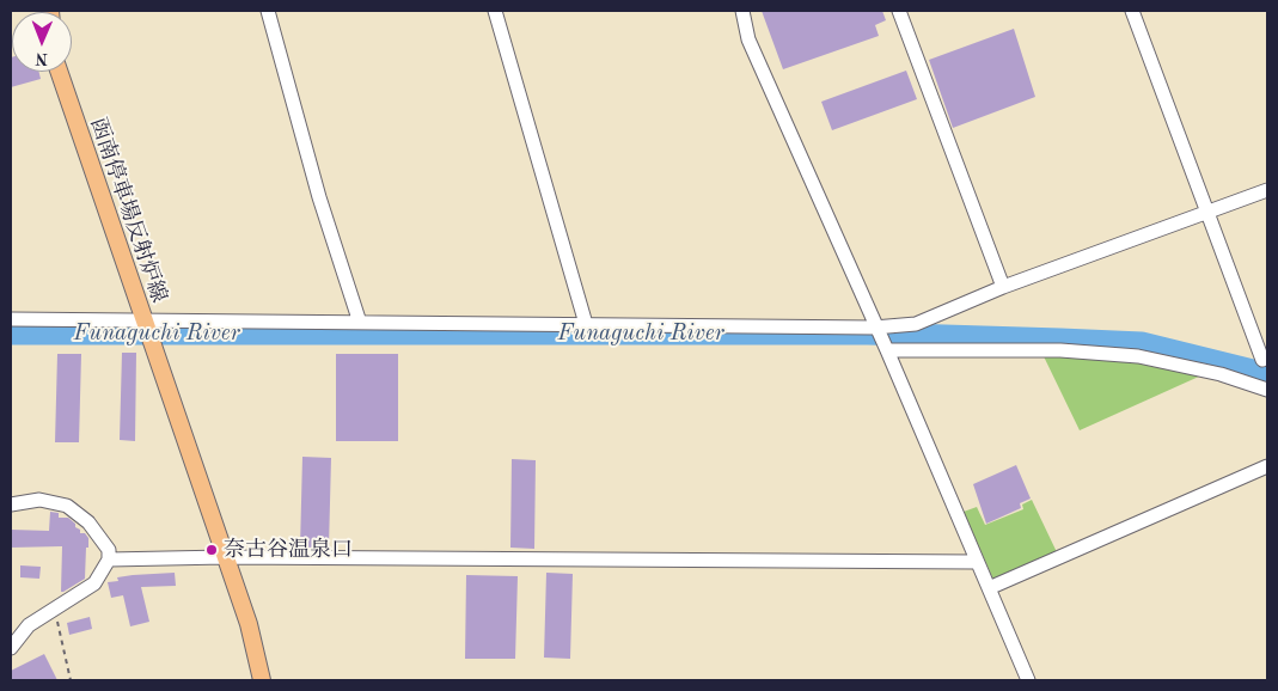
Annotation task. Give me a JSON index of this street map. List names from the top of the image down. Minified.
{"streets":{"main road":["函南停車場反射炉線"]},"water":["Funaguchi River"],"places":["奈古谷温泉口"],"north":"bottom"}
